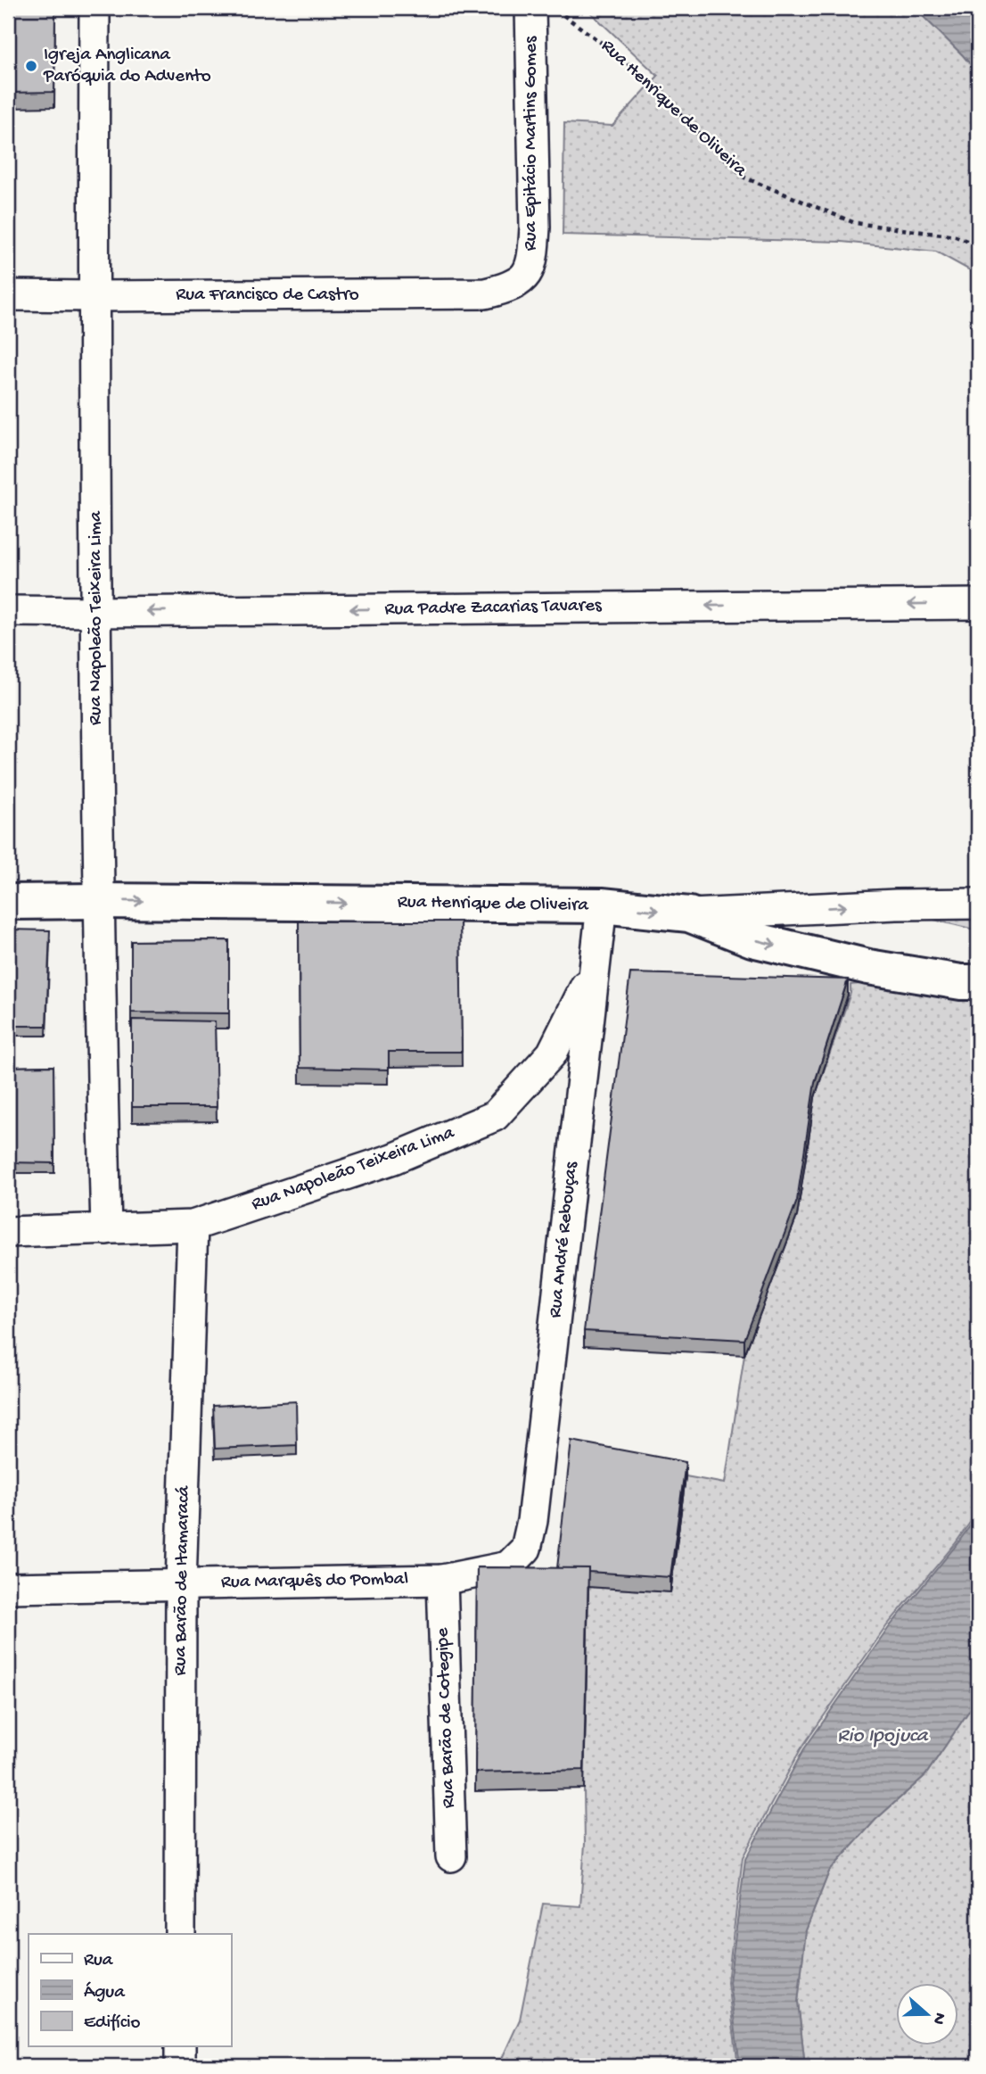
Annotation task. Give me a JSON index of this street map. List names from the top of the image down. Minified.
{"streets":{"street":["Rua Henrique de Oliveira","Rua Epitácio Martins Gomes","Rua Francisco de Castro","Rua Padre Zacarias Tavares","Rua Napoleão Teixeira Lima","Rua André Rebouças","Rua Barão de Itamaracá","Rua Marquês do Pombal","Rua Barão de Cotegipe"]},"crossings":[["Rua Henrique de Oliveira","Rua Napoleão Teixeira Lima"],["Rua Henrique de Oliveira","Rua André Rebouças"],["Rua Epitácio Martins Gomes","Rua Francisco de Castro"],["Rua Francisco de Castro","Rua Napoleão Teixeira Lima"],["Rua Padre Zacarias Tavares","Rua Napoleão Teixeira Lima"],["Rua Napoleão Teixeira Lima","Rua André Rebouças"],["Rua Napoleão Teixeira Lima","Rua Barão de Itamaracá"],["Rua André Rebouças","Rua Marquês do Pombal"],["Rua Barão de Itamaracá","Rua Marquês do Pombal"],["Rua Marquês do Pombal","Rua Barão de Cotegipe"]],"one_way":["Rua Henrique de Oliveira","Rua Padre Zacarias Tavares"],"water":["Rio Ipojuca"],"places":["Igreja Anglicana Paróquia do Advento"],"legend":["Rua","Água","Edifício"],"north":"right"}
